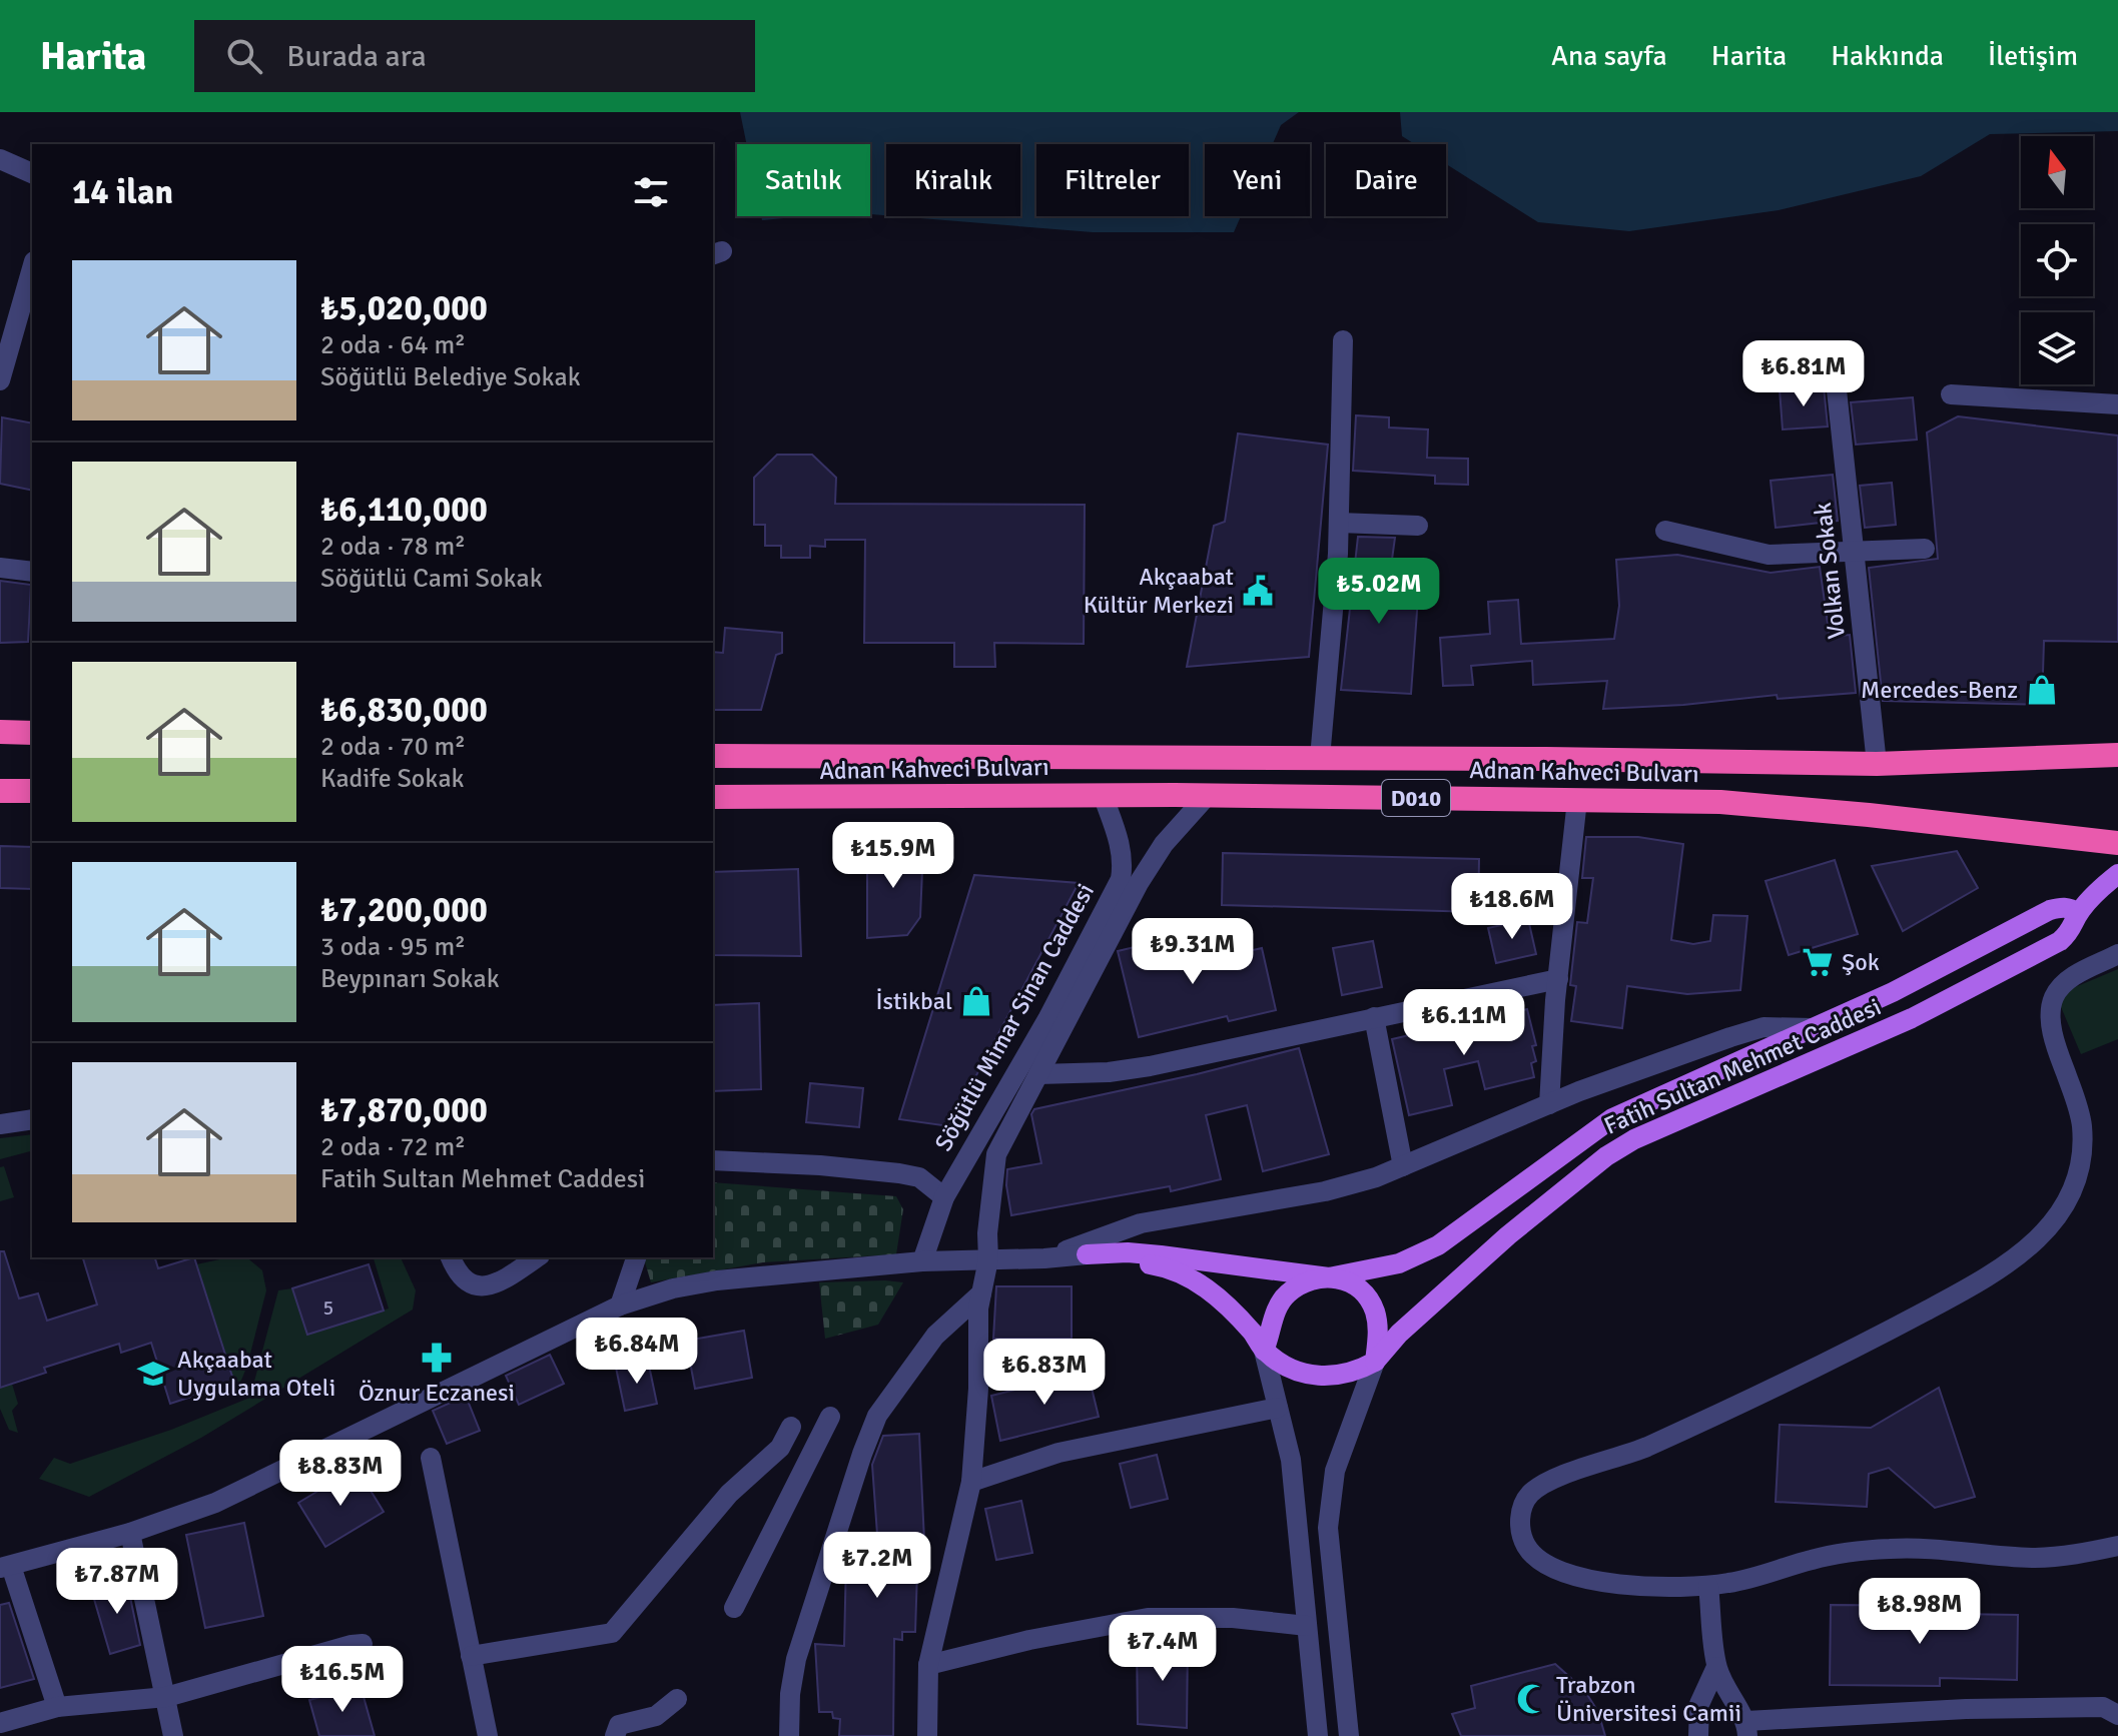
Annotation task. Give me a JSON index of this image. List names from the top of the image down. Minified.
{"streets":{"highway":["Adnan Kahveci Bulvarı","D010"],"main road":["Fatih Sultan Mehmet Caddesi"],"street":["Volkan Sokak","Söğütlü Mimar Sinan Caddesi"]},"crossings":[["Volkan Sokak","Adnan Kahveci Bulvarı"],["Adnan Kahveci Bulvarı","Söğütlü Mimar Sinan Caddesi"],["Söğütlü Mimar Sinan Caddesi","Fatih Sultan Mehmet Caddesi"]],"places":{"public building":["Akçaabat Kültür Merkezi"],"shop":["Mercedes-Benz","İstikbal"],"supermarket":["Şok"],"pharmacy":["Öznur Eczanesi"],"school or university":["Akçaabat Uygulama Oteli"],"mosque":["Trabzon Üniversitesi Camii"]},"house_numbers":["5"],"north":"top","page":{"header":"Harita","search":"Burada ara","nav":["Ana sayfa","Harita","Hakkında","İletişim"],"chip":["Satılık","Kiralık","Filtreler","Yeni","Daire"],"heading":"14 ilan","list":[{"name":"₺5,020,000","note":"2 oda · 64 m² · Söğütlü Belediye Sokak"},{"name":"₺6,110,000","note":"2 oda · 78 m² · Söğütlü Cami Sokak"},{"name":"₺6,830,000","note":"2 oda · 70 m² · Kadife Sokak"},{"name":"₺7,200,000","note":"3 oda · 95 m² · Beypınarı Sokak"},{"name":"₺7,870,000","note":"2 oda · 72 m² · Fatih Sultan Mehmet Caddesi"}],"price":["₺6.81M","₺5.02M","₺15.9M","₺18.6M","₺9.31M","₺6.11M","₺6.84M","₺6.83M","₺8.83M","₺7.2M","₺7.87M","₺8.98M","₺7.4M","₺16.5M"]}}
